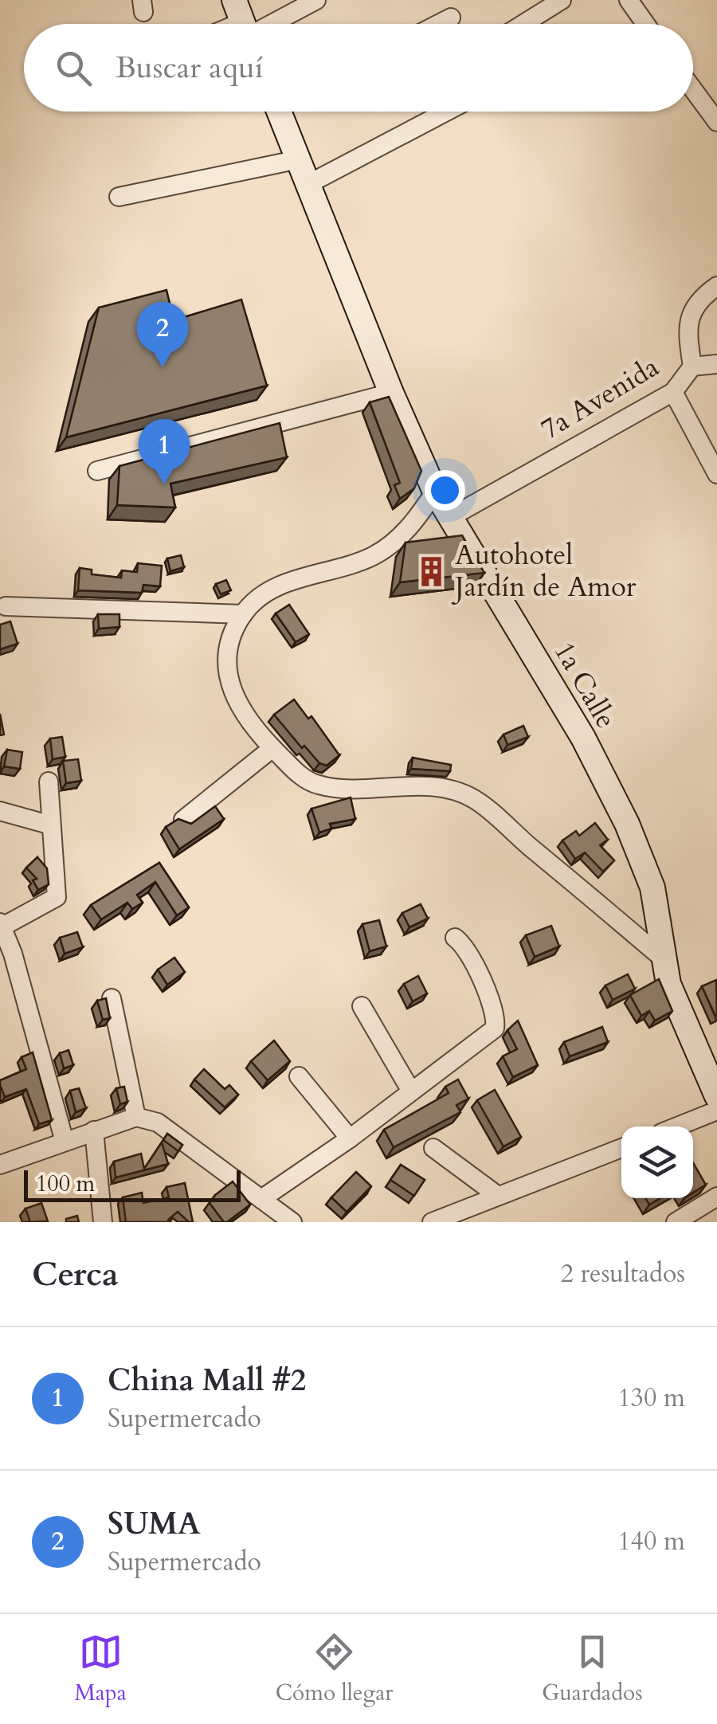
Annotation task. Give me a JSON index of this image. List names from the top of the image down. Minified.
{"streets":{"main road":["1a Calle"],"street":["7a Avenida"]},"crossings":[["7a Avenida","1a Calle"]],"places":{"building":["Autohotel Jardín de Amor"]},"scale_bar":"100 m","page":{"search":"Buscar aquí","pins":["2","1"],"scale":"100 m","heading":["Cerca","2 resultados"],"list":[{"mark":"1","name":"China Mall #2","note":"Supermercado","value":"130 m"},{"mark":"2","name":"SUMA","note":"Supermercado","value":"140 m"}],"nav":["Mapa","Cómo llegar","Guardados"]}}
